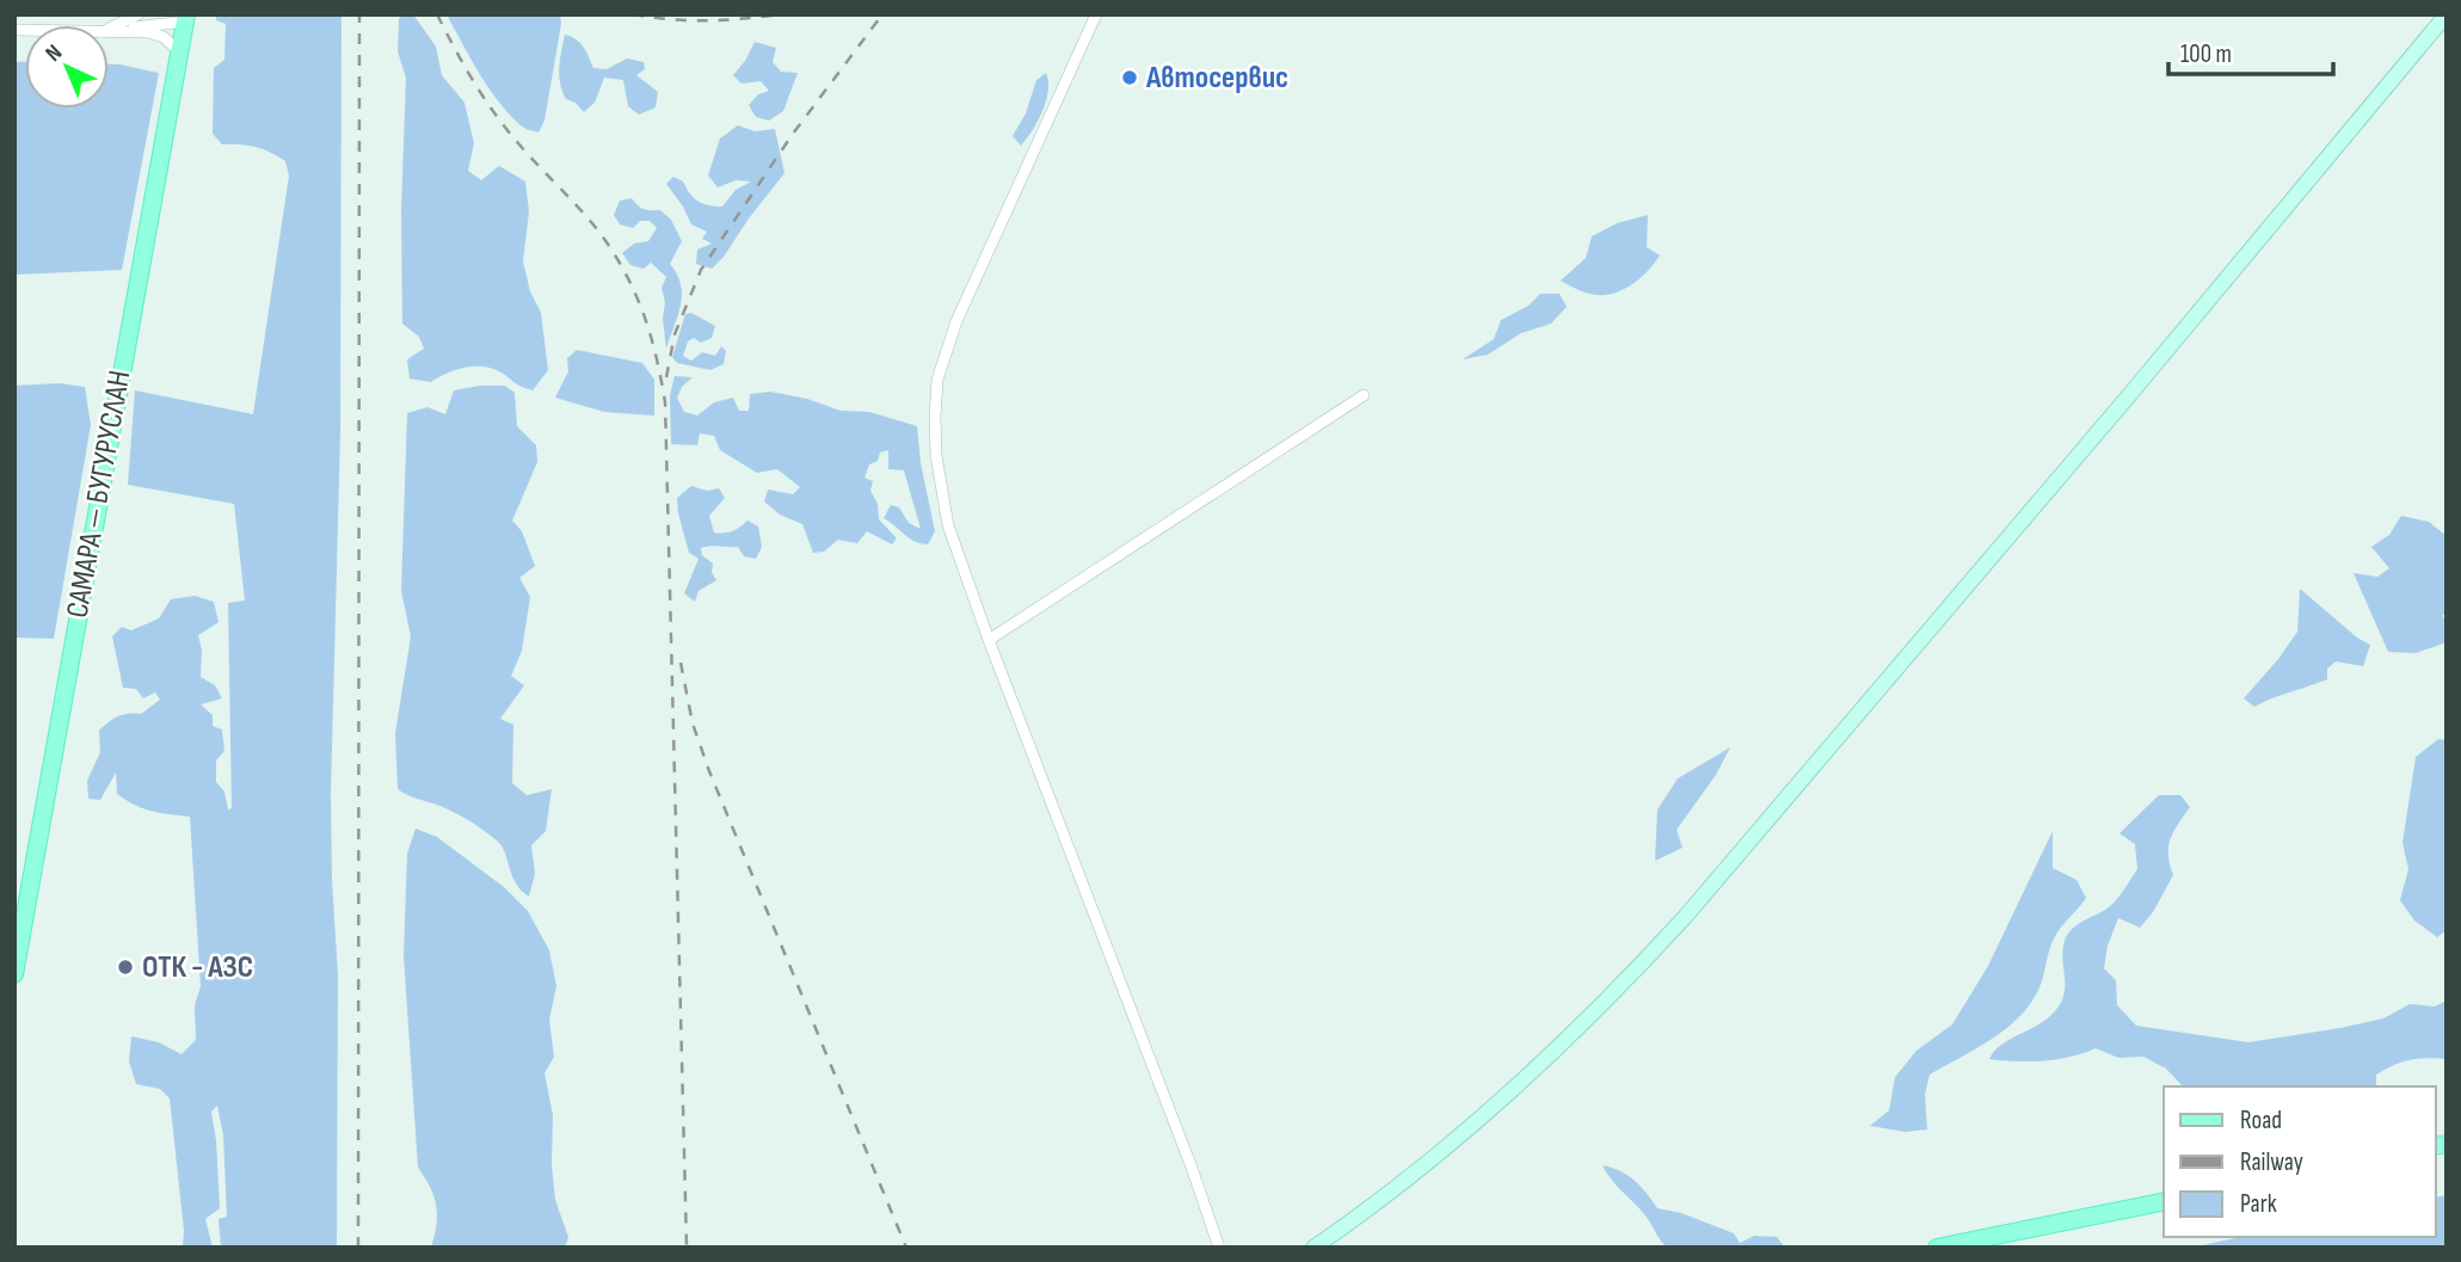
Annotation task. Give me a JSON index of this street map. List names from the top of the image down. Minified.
{"streets":{"main road":["САМАРА — БУГУРУСЛАН"]},"places":["Автосервис","ОТК - АЗС"],"legend":["Road","Railway","Park"],"scale_bar":"100 m","north":"top left"}
